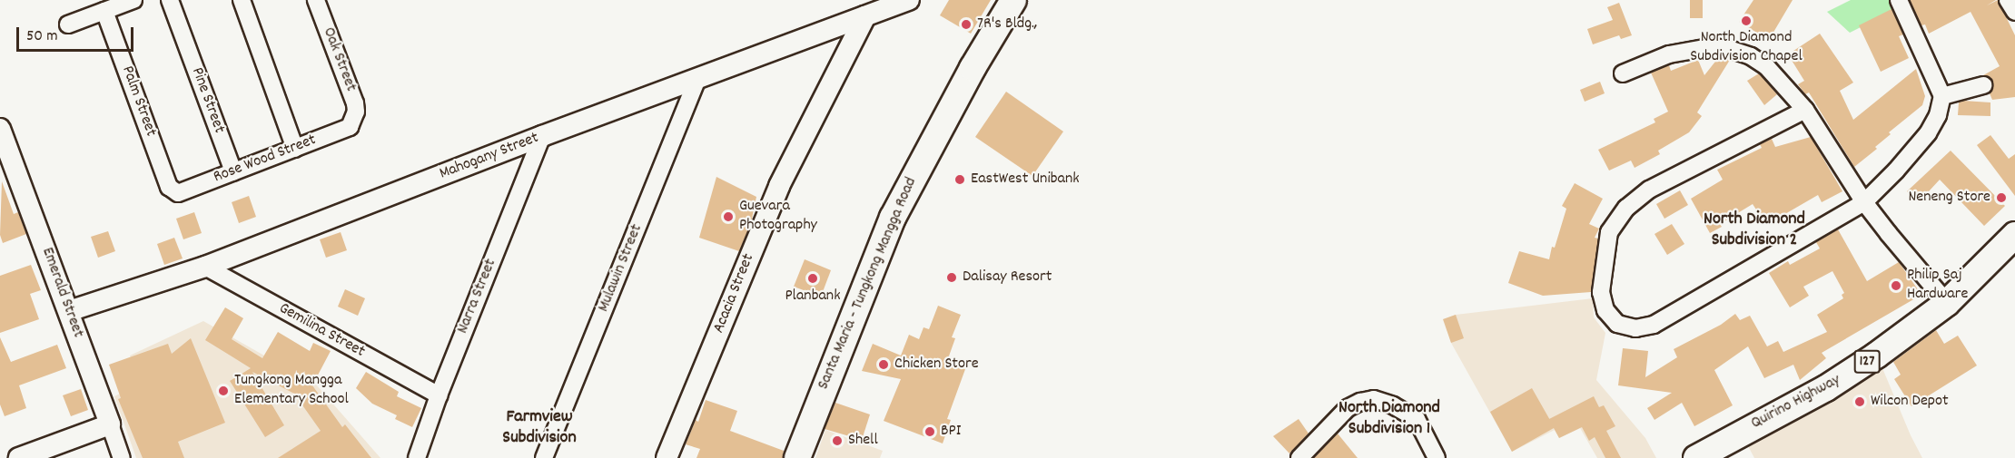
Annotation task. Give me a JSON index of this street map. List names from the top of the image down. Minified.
{"streets":{"main road":["Santa Maria - Tungkong Mangga Road","127","Quirino Highway"],"street":["Oak Street","Pine Street","Palm Street","Mahogany Street","Rose Wood Street","Mulawin Street","Emerald Street","Acacia Street","Narra Street","Gemilina Street"]},"crossings":[["Oak Street","Rose Wood Street"],["Pine Street","Rose Wood Street"],["Palm Street","Rose Wood Street"],["Mahogany Street","Mulawin Street"],["Mahogany Street","Emerald Street"],["Mahogany Street","Acacia Street"],["Mahogany Street","Narra Street"],["Mahogany Street","Gemilina Street"],["Narra Street","Gemilina Street"]],"districts":["North Diamond Subdivision 2","North Diamond Subdivision 1","Farmview Subdivision"],"places":["North Diamond Subdivision Chapel","7R's Bldg.,","EastWest Unibank","Neneng Store","Guevara Photography","Dalisay Resort","Planbank","Philip Saj Hardware","Chicken Store","Tungkong Mangga Elementary School","Wilcon Depot","BPI","Shell"],"scale_bar":"50 m"}
